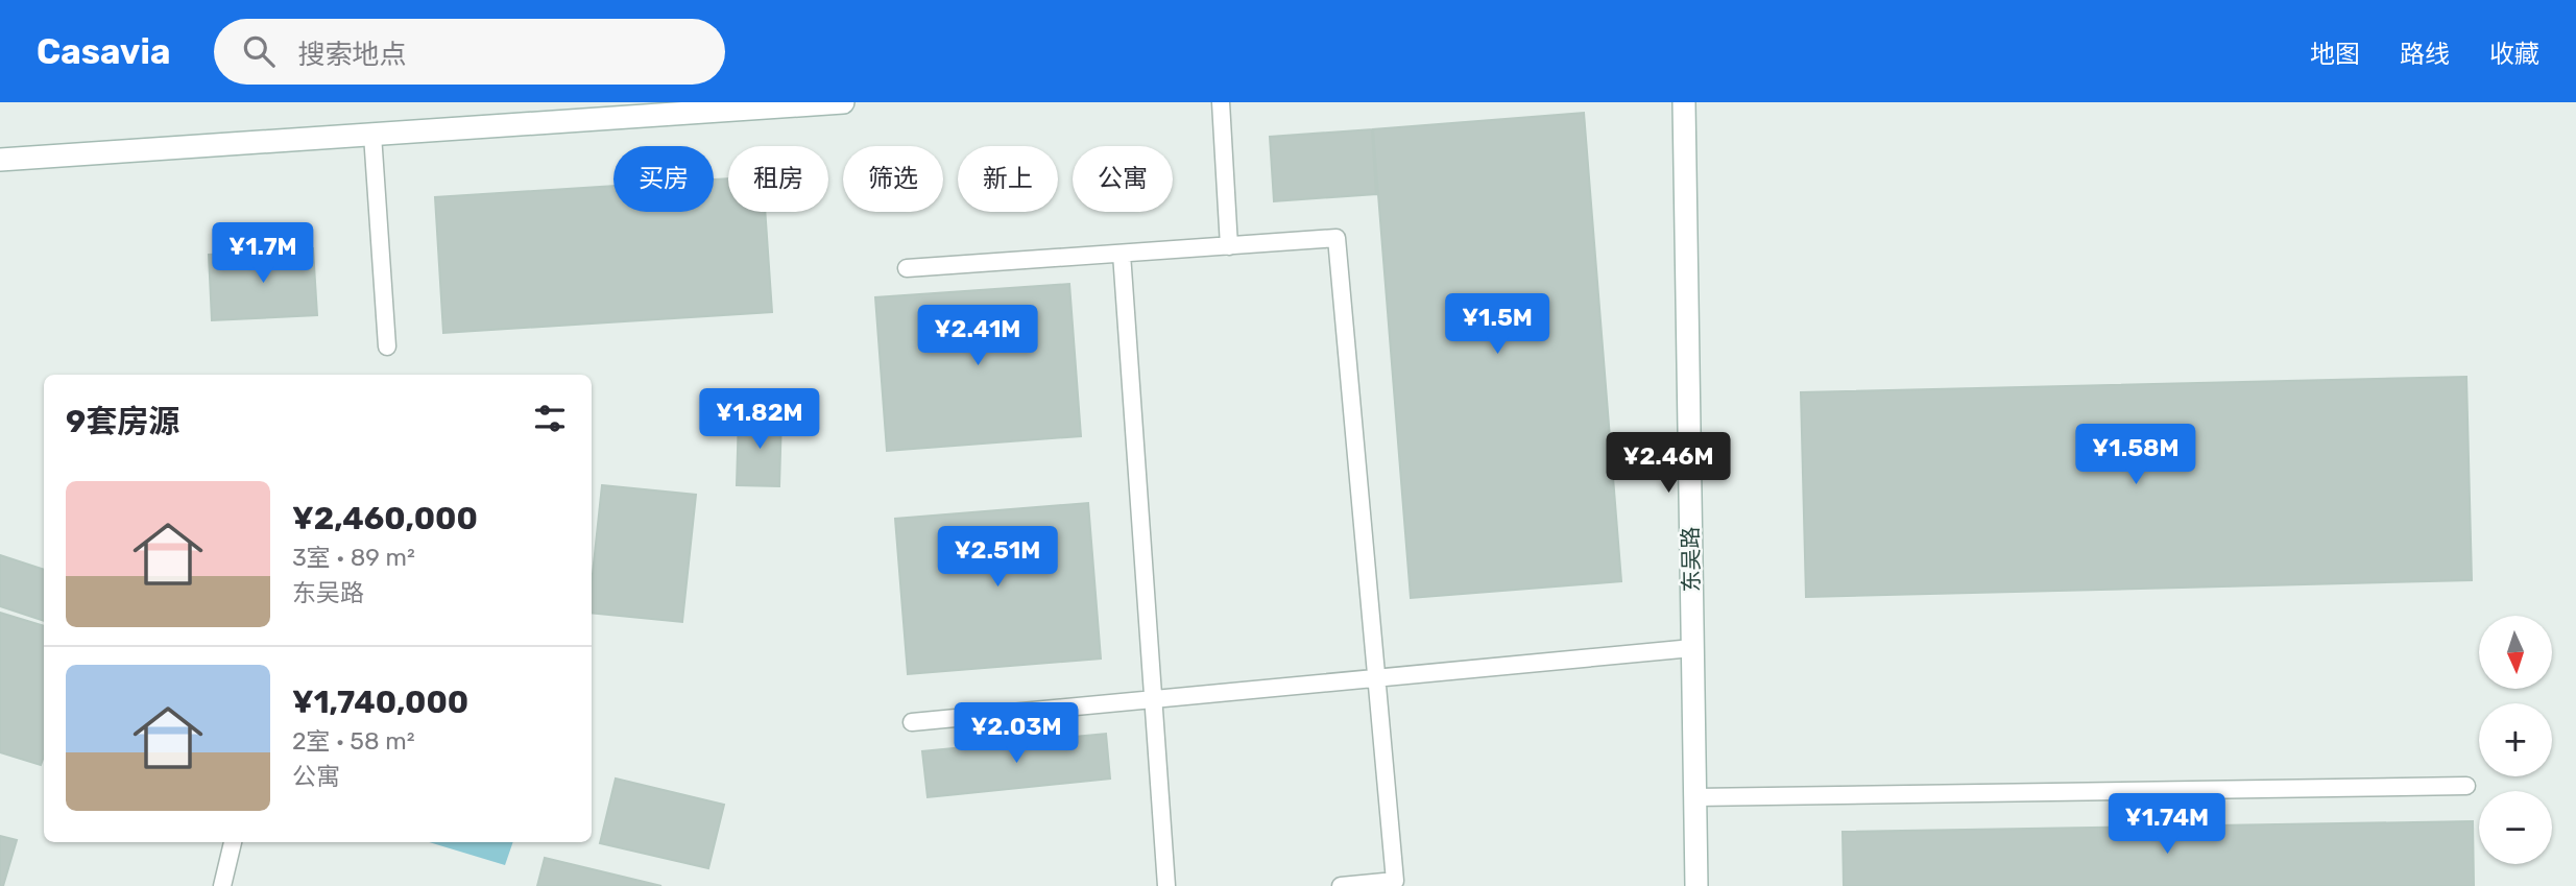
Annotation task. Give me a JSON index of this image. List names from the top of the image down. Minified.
{"streets":{"street":["东吴路"]},"north":"bottom","page":{"header":"Casavia","search":"搜索地点","nav":["地图","路线","收藏"],"chip":["买房","租房","筛选","新上","公寓"],"price":["¥1.7M","¥1.5M","¥2.41M","¥1.82M","¥1.58M","¥2.46M","¥2.51M","¥2.03M","¥1.74M"],"heading":"9套房源","list":[{"name":"¥2,460,000","note":"3室 · 89 m² · 东吴路"},{"name":"¥1,740,000","note":"2室 · 58 m² · 公寓"}],"map_buttons":["+","−"]}}
